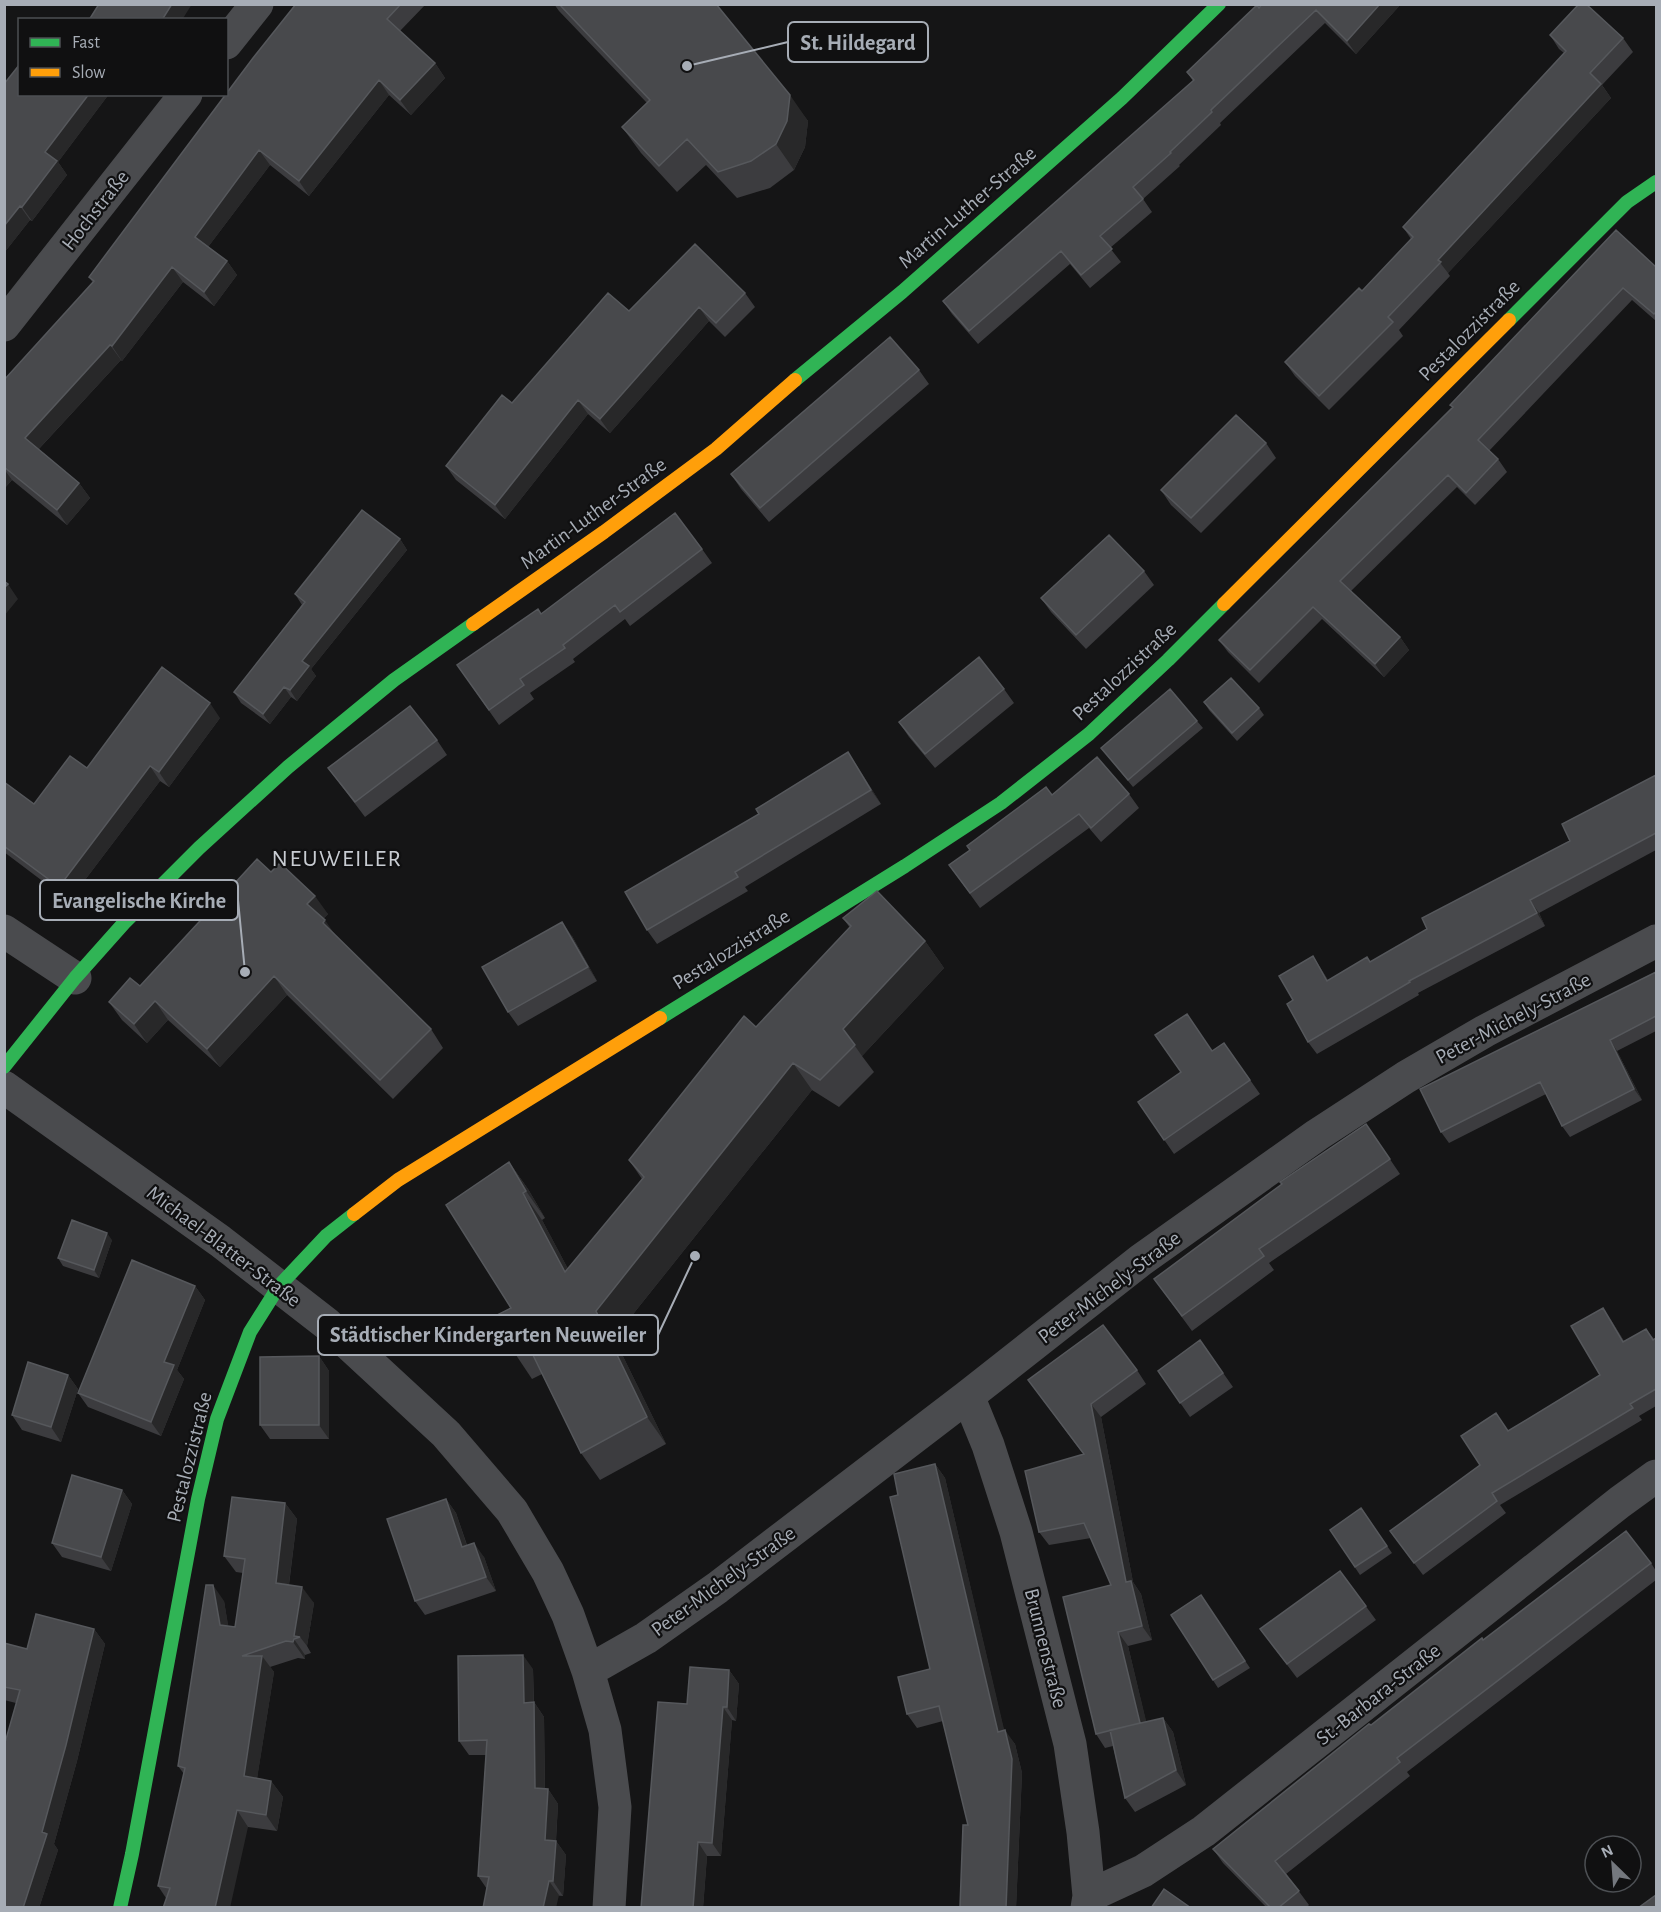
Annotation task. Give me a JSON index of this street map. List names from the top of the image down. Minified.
{"streets":{"street":["Martin-Luther-Straße","Hochstraße","Pestalozzistraße","Peter-Michely-Straße","Michael-Blatter-Straße","Brunnenstraße","St.-Barbara-Straße"]},"crossings":[["Pestalozzistraße","Michael-Blatter-Straße"],["Peter-Michely-Straße","Michael-Blatter-Straße"],["Peter-Michely-Straße","Brunnenstraße"],["Brunnenstraße","St.-Barbara-Straße"]],"districts":["NEUWEILER"],"places":["St. Hildegard","Evangelische Kirche","Städtischer Kindergarten Neuweiler"],"legend":["Fast","Slow"],"north":"top left"}
